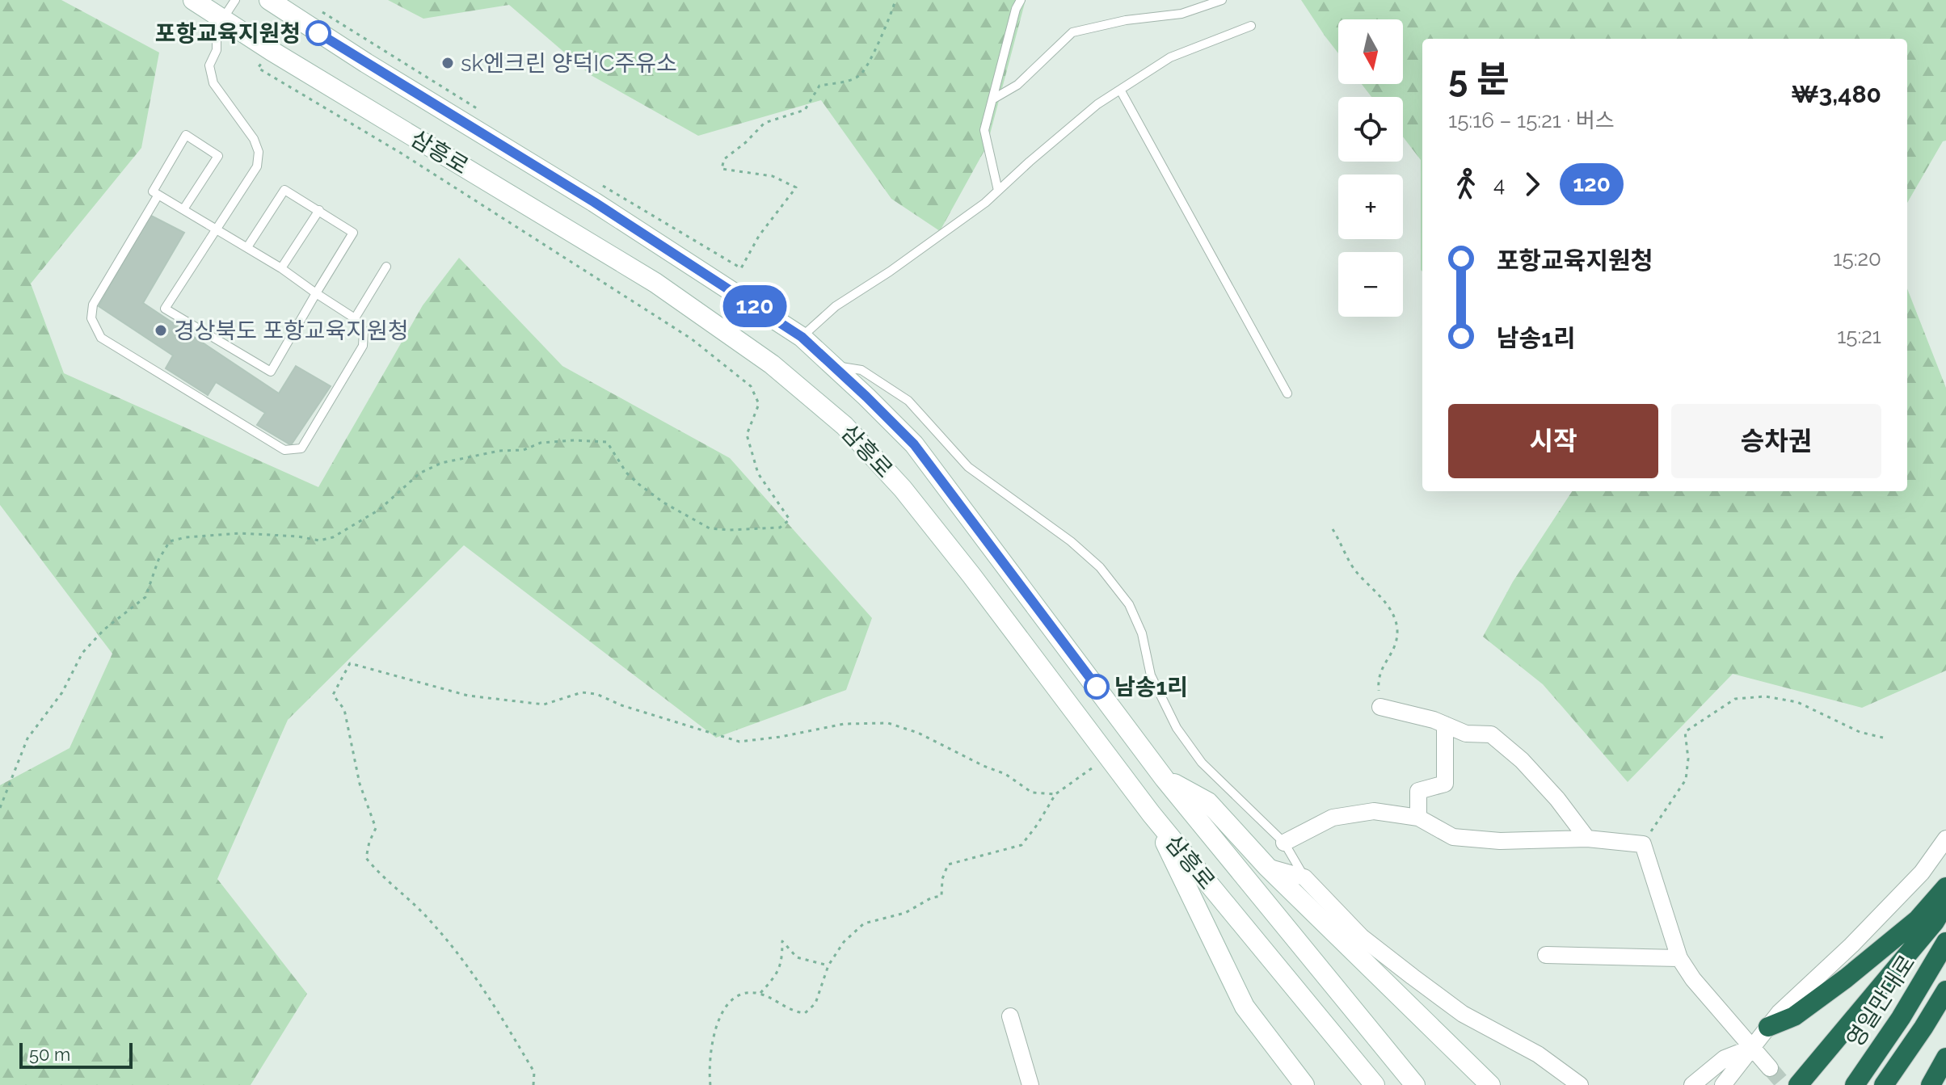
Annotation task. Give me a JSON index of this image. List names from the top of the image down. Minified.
{"streets":{"highway":["영일만대로"],"main road":["삼흥로"]},"places":["포항교육지원청","sk엔크린 양덕IC주유소","경상북도 포항교육지원청","남송1리"],"lines":["bus line 120"],"scale_bar":"50 m","north":"bottom","page":{"on_map":"120","map_buttons":["+","−"],"heading":["5 분","15:16 – 15:21 · 버스","₩3,480"],"legs":["4","120"],"list":[{"name":"포항교육지원청","value":"15:20"},{"name":"남송1리","value":"15:21"}],"buttons":["시작","승차권"],"scale":"50 m"}}
